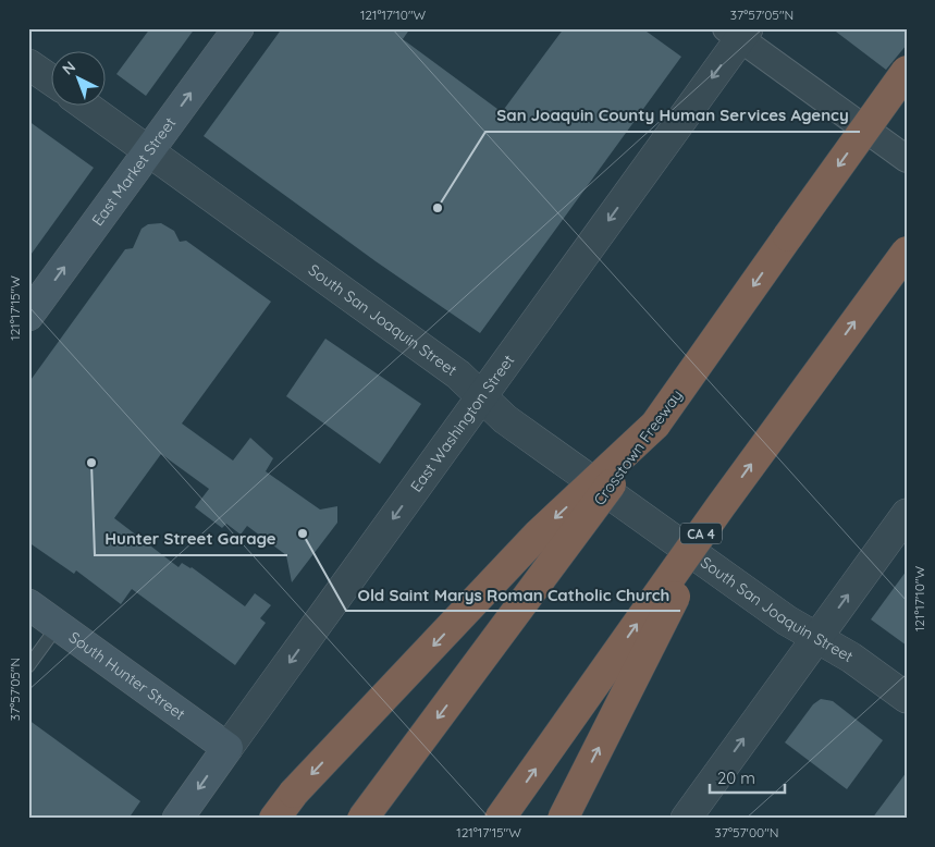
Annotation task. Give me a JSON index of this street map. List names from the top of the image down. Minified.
{"streets":{"highway":["Crosstown Freeway","CA 4"],"main road":["East Market Street","East Washington Street","South Hunter Street"],"street":["South San Joaquin Street"]},"crossings":[["East Market Street","South San Joaquin Street"],["South San Joaquin Street","East Washington Street"],["East Washington Street","South Hunter Street"]],"one_way":["East Market Street","East Washington Street"],"places":["San Joaquin County Human Services Agency","Hunter Street Garage","Old Saint Marys Roman Catholic Church"],"scale_bar":"20 m","north":"top left","coordinates":["121°17'10\"W","37°57'05\"N","121°17'15\"W","37°57'00\"N"]}
